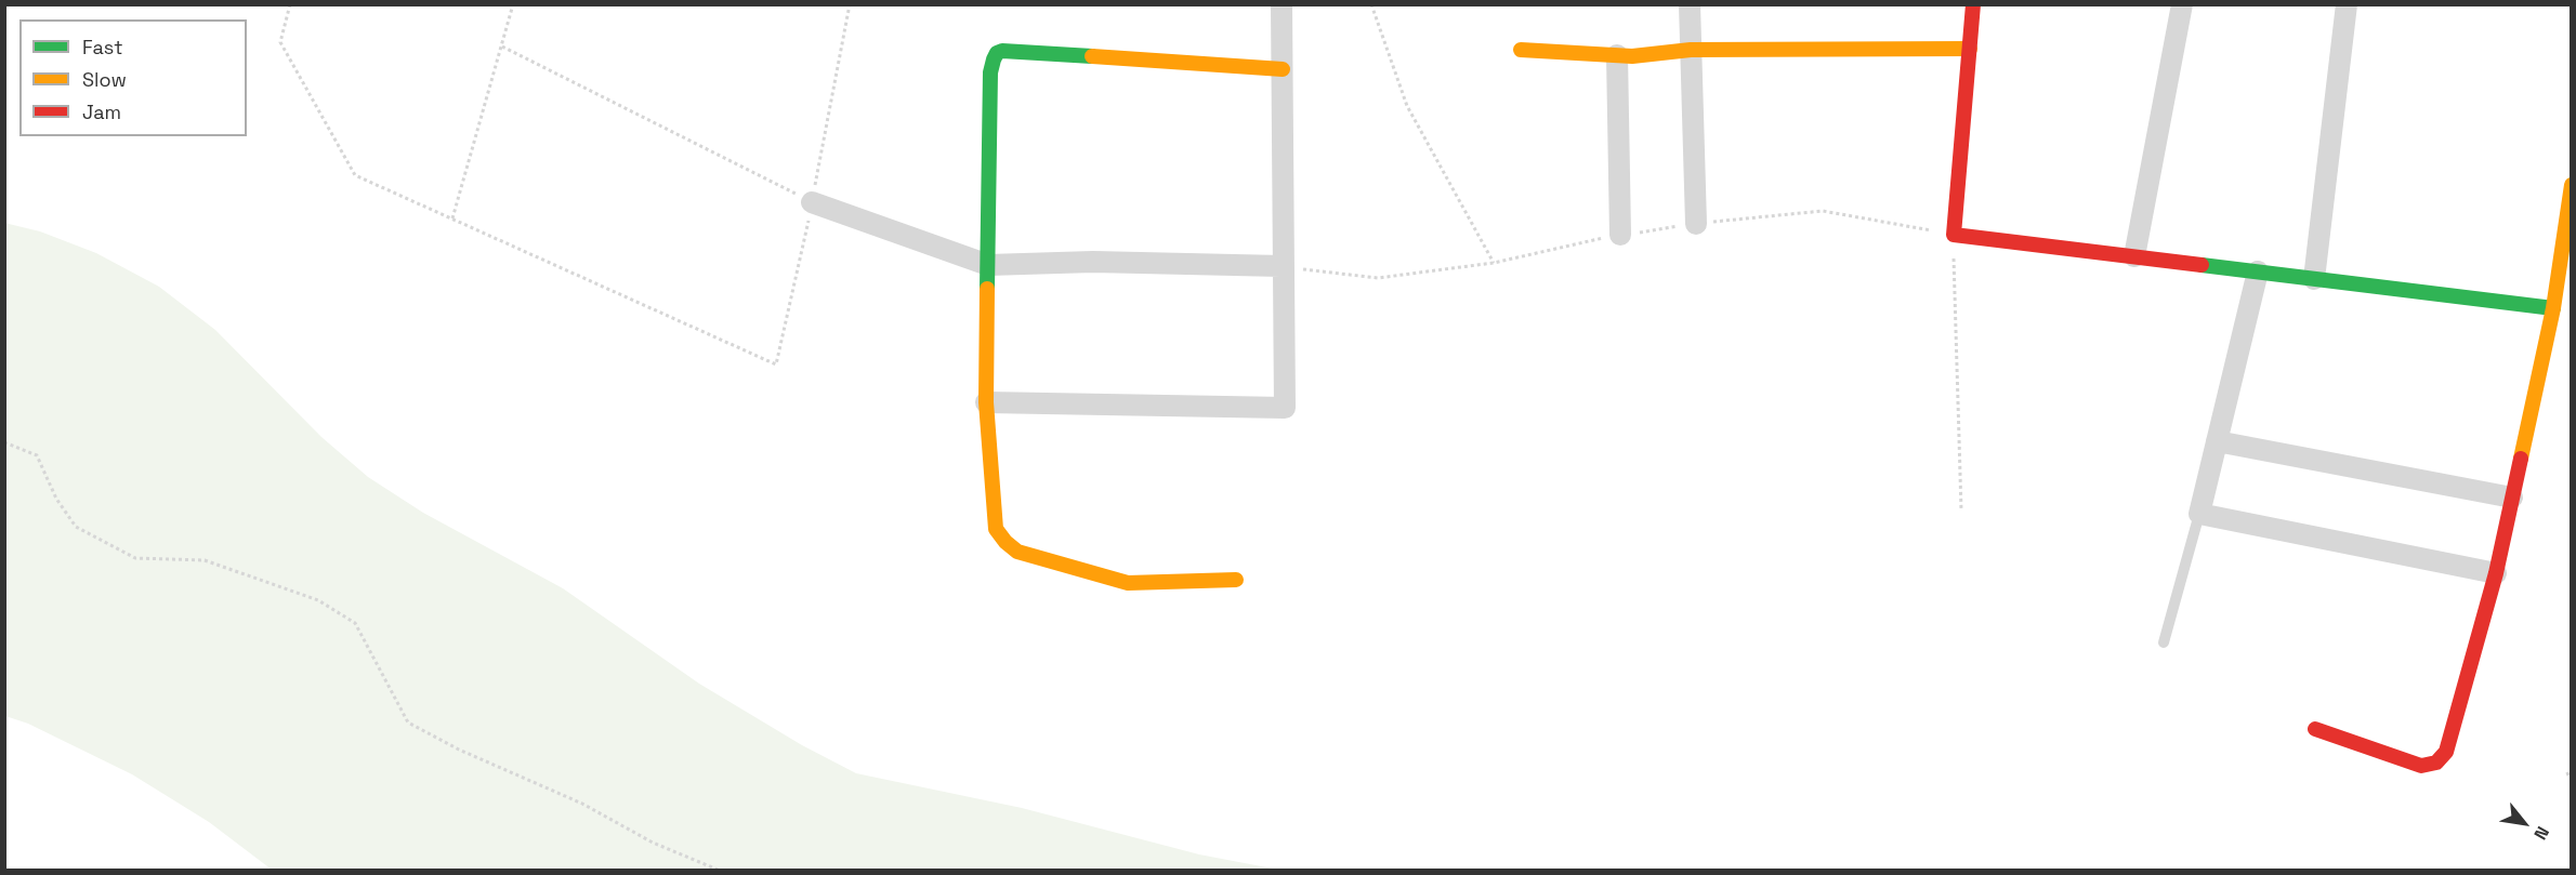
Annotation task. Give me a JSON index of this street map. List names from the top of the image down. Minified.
{"legend":["Fast","Slow","Jam"],"north":"bottom right"}
